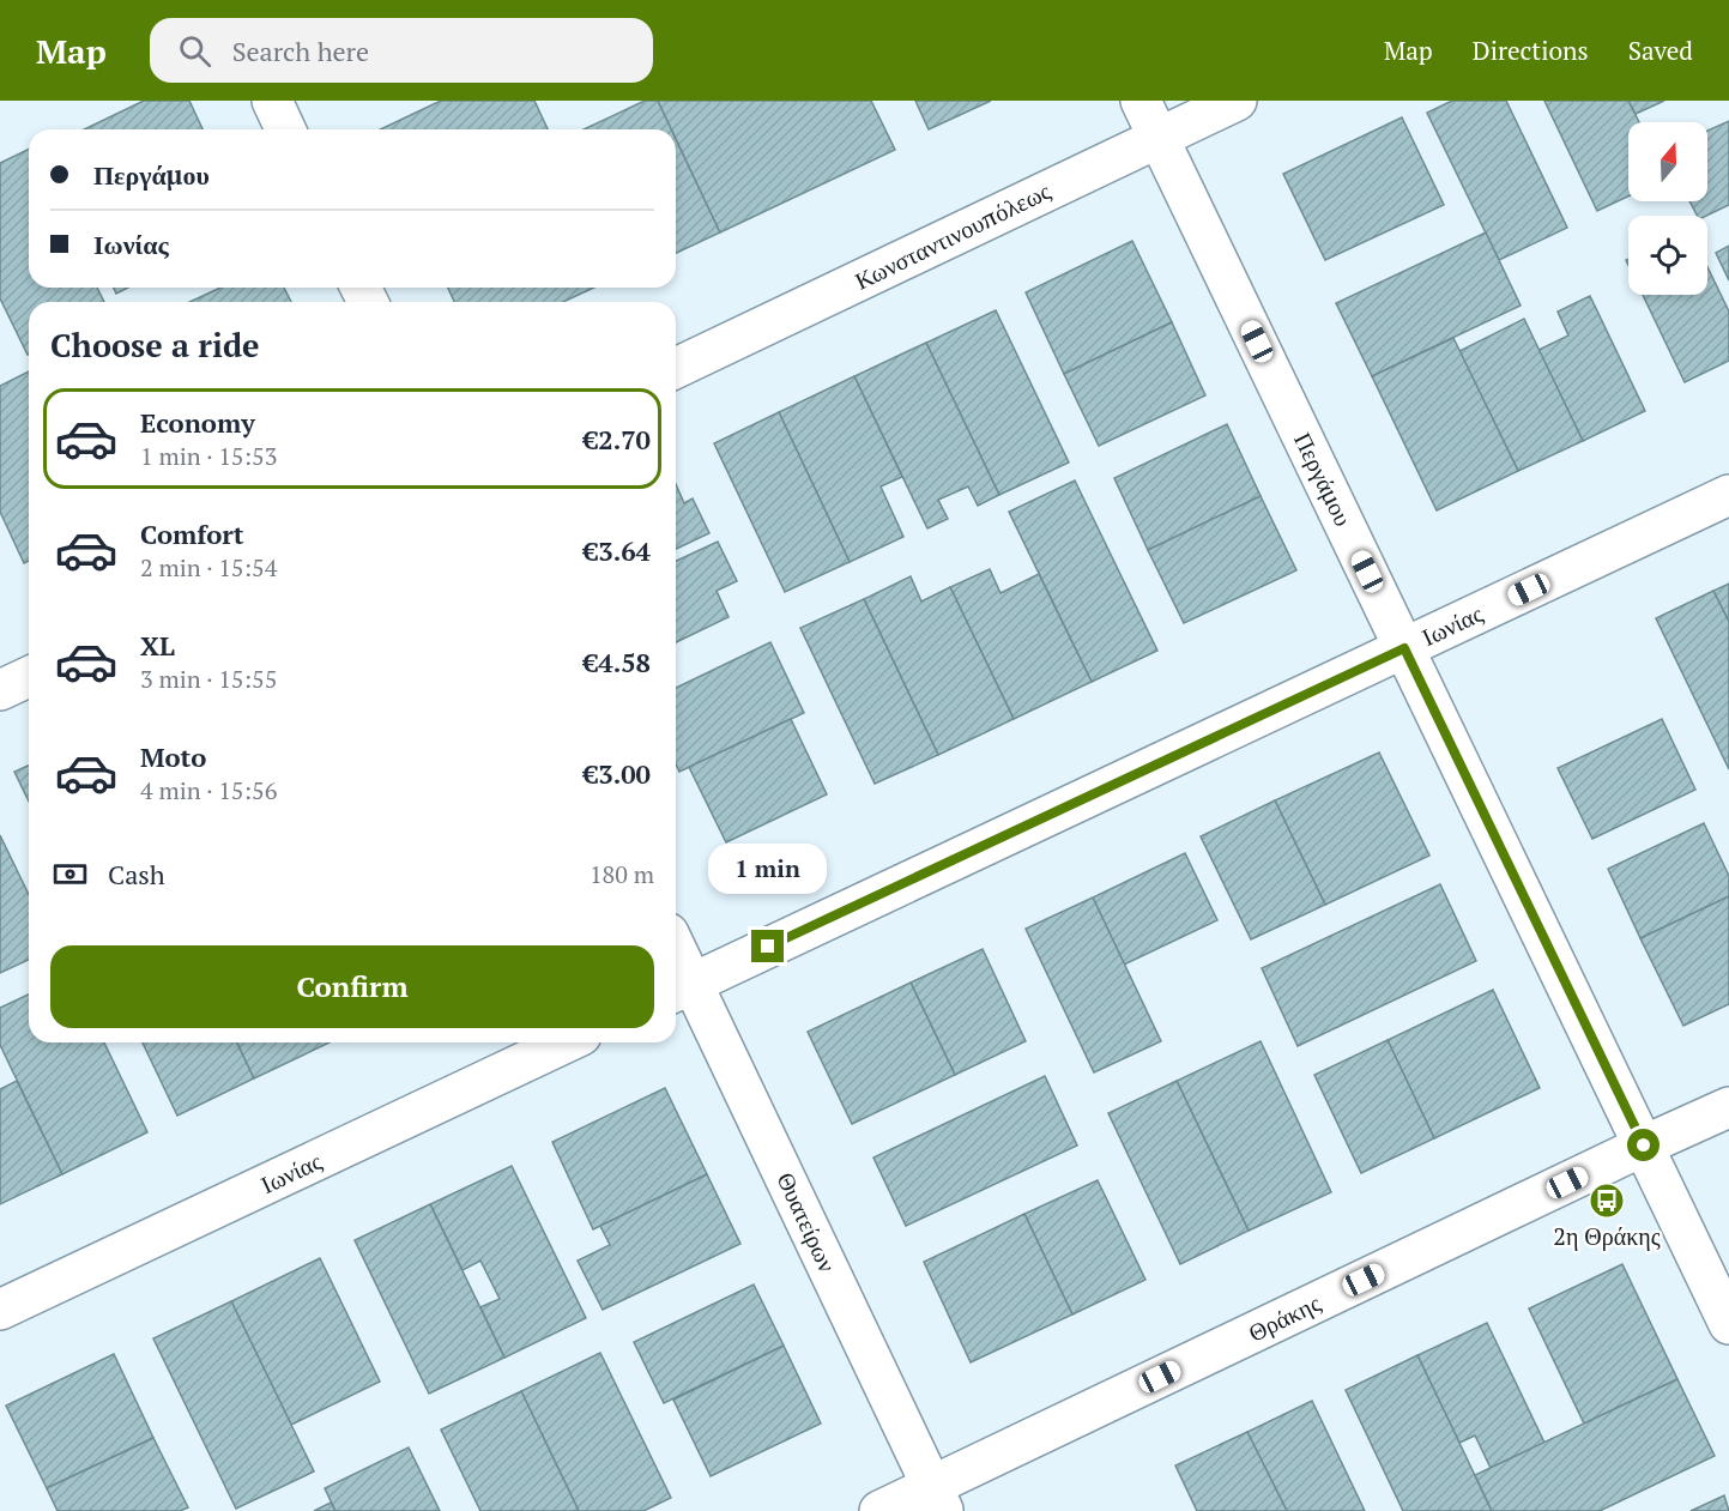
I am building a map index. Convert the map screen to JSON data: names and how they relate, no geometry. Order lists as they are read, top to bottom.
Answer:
{
  "streets": {
    "street": [
      "Κωνσταντινουπόλεως",
      "Περγάμου",
      "Ιωνίας",
      "Θυατείρων",
      "Θράκης"
    ]
  },
  "crossings": [
    ["Κωνσταντινουπόλεως", "Περγάμου"],
    ["Περγάμου", "Ιωνίας"],
    ["Περγάμου", "Θράκης"],
    ["Ιωνίας", "Θυατείρων"],
    ["Θυατείρων", "Θράκης"]
  ],
  "places": {
    "bus stop": ["2η Θράκης"]
  },
  "north": "top",
  "page": {
    "header": "Map",
    "search": "Search here",
    "nav": ["Map", "Directions", "Saved"],
    "banner": ["Περγάμου", "Ιωνίας"],
    "heading": "Choose a ride",
    "list": [
      {
        "name": "Economy",
        "note": "1 min · 15:53",
        "value": "€2.70"
      },
      {
        "name": "Comfort",
        "note": "2 min · 15:54",
        "value": "€3.64"
      },
      {
        "name": "XL",
        "note": "3 min · 15:55",
        "value": "€4.58"
      },
      {
        "name": "Moto",
        "note": "4 min · 15:56",
        "value": "€3.00"
      }
    ],
    "pay": ["Cash", "180 m"],
    "bubble": "1 min",
    "buttons": "Confirm"
  }
}
